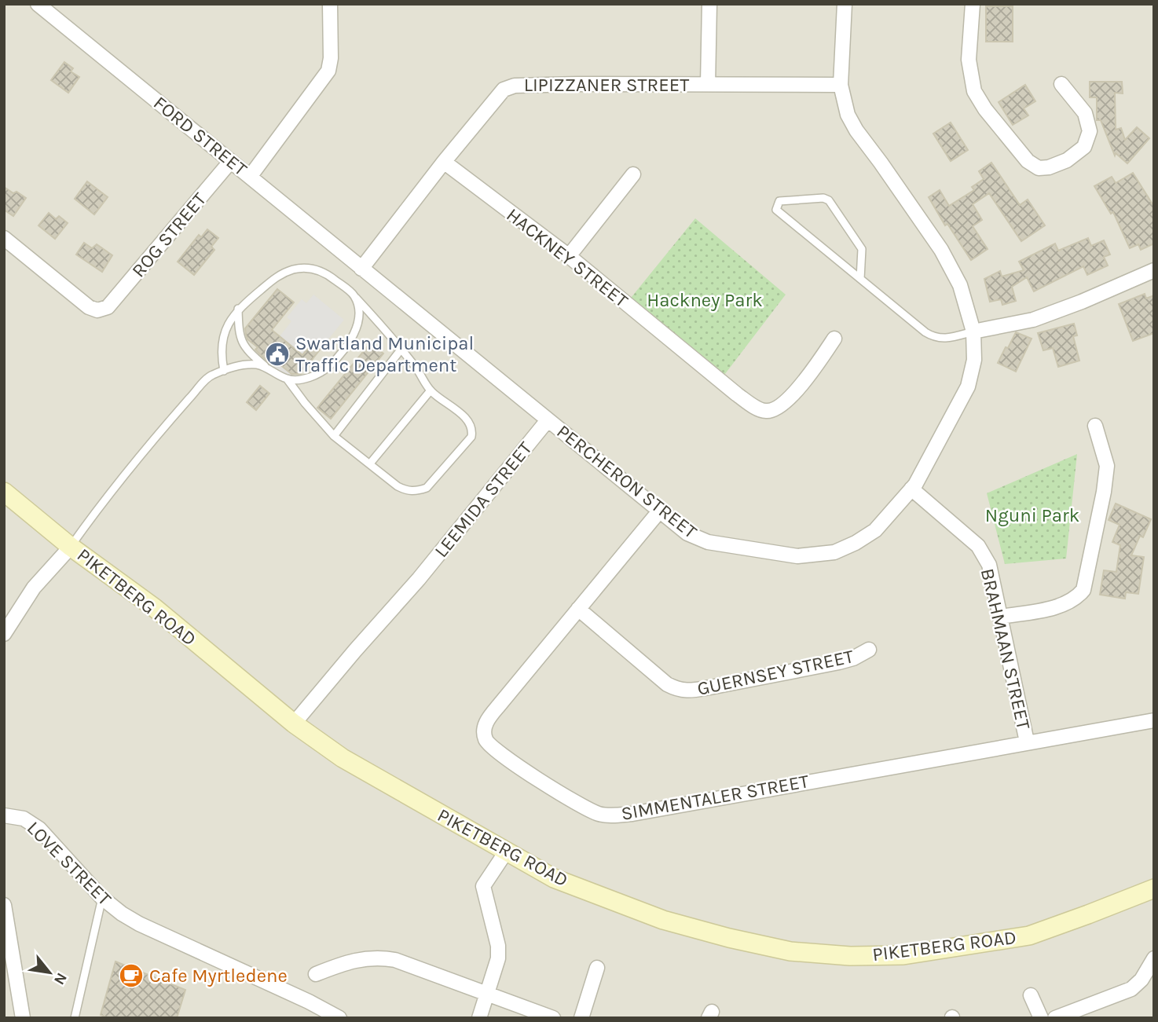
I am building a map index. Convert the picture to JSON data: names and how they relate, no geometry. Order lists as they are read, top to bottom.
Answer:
{
  "streets": {
    "street": [
      "LIPIZZANER STREET",
      "FORD STREET",
      "ROG STREET",
      "HACKNEY STREET",
      "PERCHERON STREET",
      "LEEMIDA STREET",
      "PIKETBERG ROAD",
      "BRAHMAAN STREET",
      "GUERNSEY STREET",
      "SIMMENTALER STREET",
      "LOVE STREET"
    ]
  },
  "crossings": [
    ["LIPIZZANER STREET", "FORD STREET"],
    ["LIPIZZANER STREET", "HACKNEY STREET"],
    ["LIPIZZANER STREET", "PERCHERON STREET"],
    ["FORD STREET", "ROG STREET"],
    ["FORD STREET", "PERCHERON STREET"],
    ["PERCHERON STREET", "LEEMIDA STREET"],
    ["PERCHERON STREET", "BRAHMAAN STREET"],
    ["PERCHERON STREET", "SIMMENTALER STREET"],
    ["LEEMIDA STREET", "PIKETBERG ROAD"],
    ["BRAHMAAN STREET", "SIMMENTALER STREET"],
    ["GUERNSEY STREET", "SIMMENTALER STREET"]
  ],
  "parks": ["Hackney Park", "Nguni Park"],
  "places": {
    "public building": ["Swartland Municipal Traffic Department"],
    "cafe": ["Cafe Myrtledene"]
  },
  "north": "bottom right"
}
